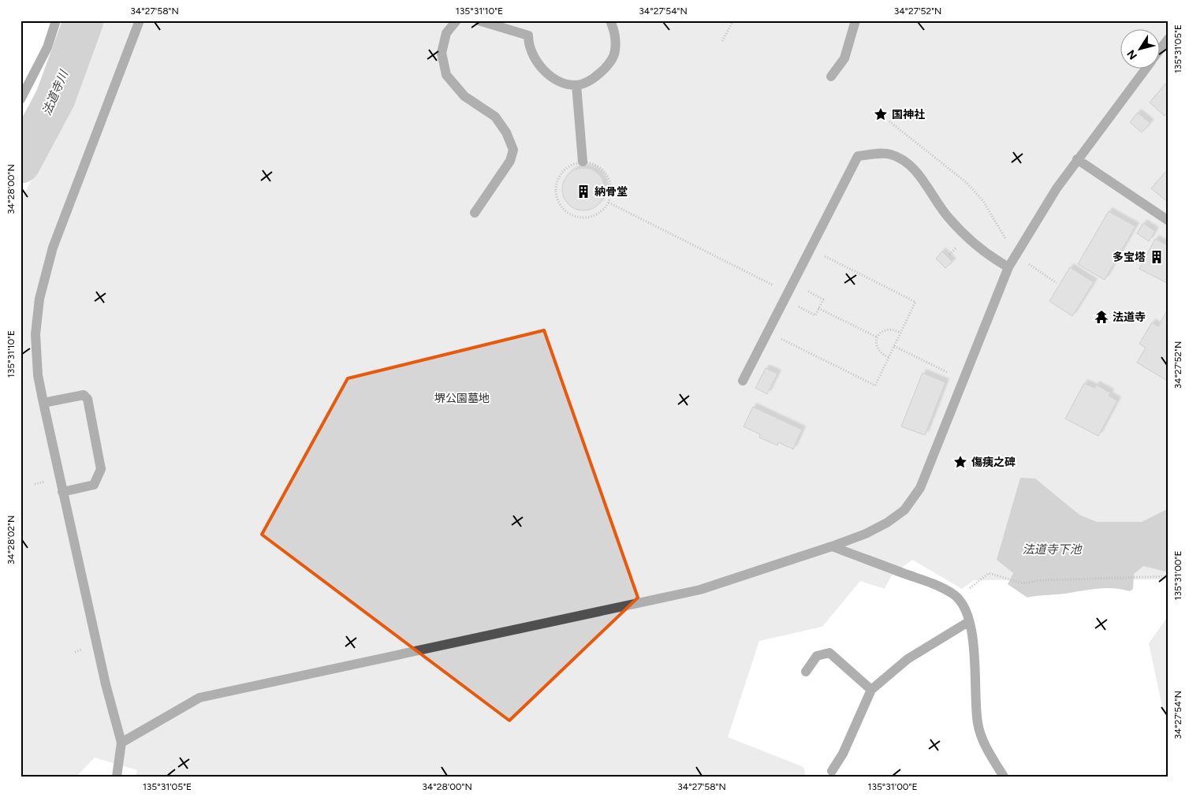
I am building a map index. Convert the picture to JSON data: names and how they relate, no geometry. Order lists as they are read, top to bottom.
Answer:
{
  "water": ["法道寺川", "法道寺下池"],
  "parks": ["堺公園墓地"],
  "places": {
    "place": ["国神社", "傷痍之碑"],
    "building": ["納骨堂", "多宝塔"],
    "temple": ["法道寺"]
  },
  "north": "bottom left",
  "coordinates": [
    "34°27'58\"N",
    "135°31'10\"E",
    "34°27'54\"N",
    "34°27'52\"N",
    "135°31'05\"E",
    "34°28'00\"N",
    "34°28'02\"N",
    "135°31'00\"E"
  ]
}
